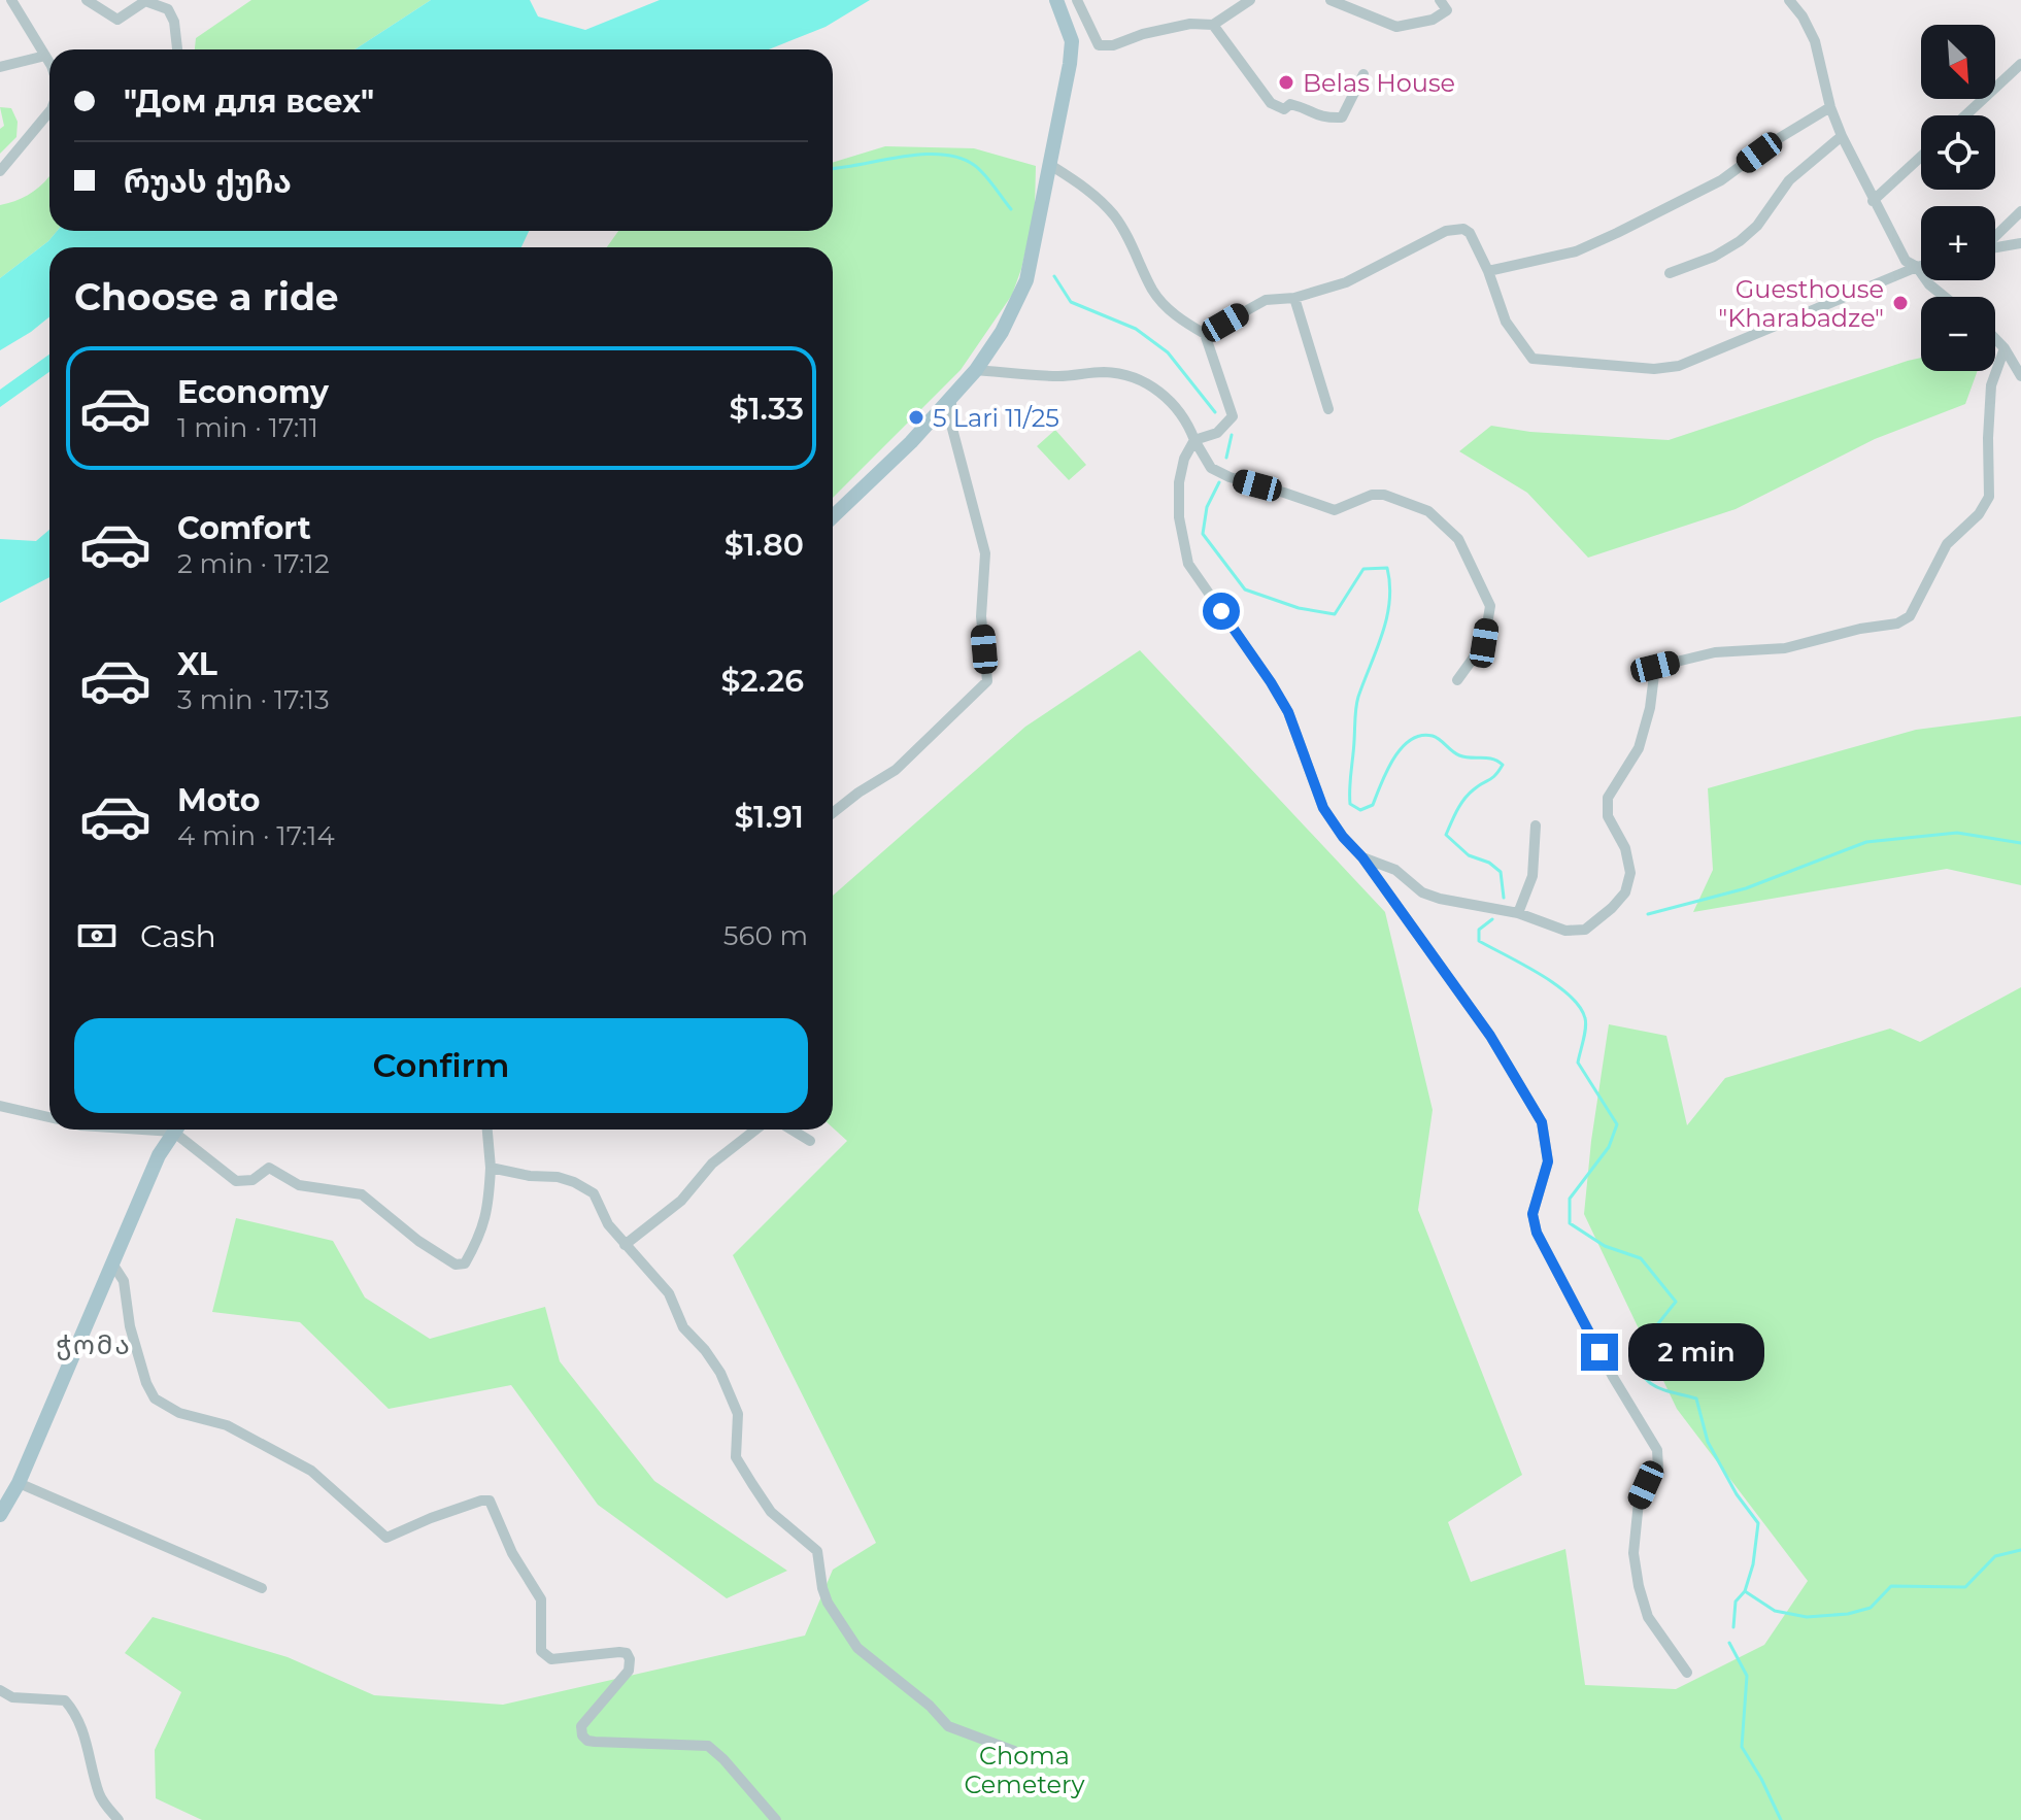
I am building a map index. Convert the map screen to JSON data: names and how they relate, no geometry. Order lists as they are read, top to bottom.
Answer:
{
  "districts": ["ჭომა"],
  "parks": ["Choma Cemetery"],
  "places": ["Belas House", "Guesthouse \"Kharabadze\"", "5 Lari 11/25"],
  "north": "bottom right",
  "page": {
    "map_buttons": ["+", "−"],
    "banner": ["\"Дом для всех\"", "რუას ქუჩა"],
    "heading": "Choose a ride",
    "list": [
      {
        "name": "Economy",
        "note": "1 min · 17:11",
        "value": "$1.33"
      },
      {
        "name": "Comfort",
        "note": "2 min · 17:12",
        "value": "$1.80"
      },
      {
        "name": "XL",
        "note": "3 min · 17:13",
        "value": "$2.26"
      },
      {
        "name": "Moto",
        "note": "4 min · 17:14",
        "value": "$1.91"
      }
    ],
    "pay": ["Cash", "560 m"],
    "buttons": "Confirm",
    "bubble": "2 min"
  }
}
